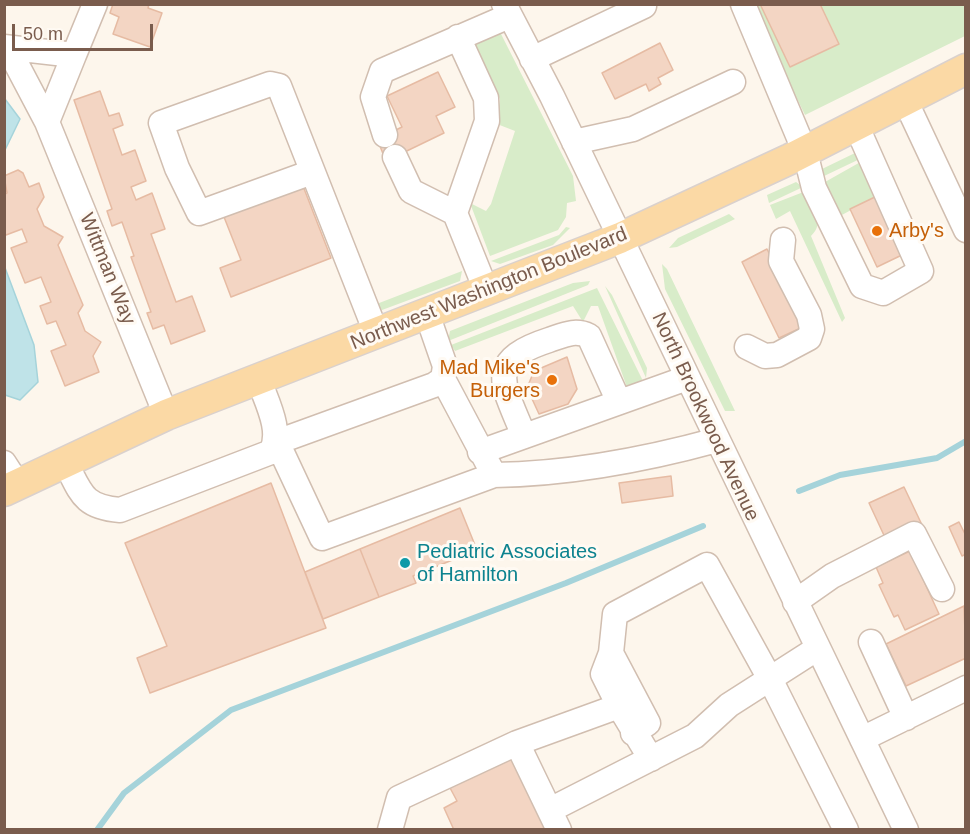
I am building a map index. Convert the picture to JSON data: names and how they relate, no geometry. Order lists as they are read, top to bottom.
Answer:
{
  "streets": {
    "main road": ["Northwest Washington Boulevard"],
    "street": ["Wittman Way", "North Brookwood Avenue"]
  },
  "crossings": [
    ["Wittman Way", "Northwest Washington Boulevard"],
    ["Northwest Washington Boulevard", "North Brookwood Avenue"]
  ],
  "places": ["Arby's", "Mad Mike's Burgers", "Pediatric Associates of Hamilton"],
  "scale_bar": "50 m"
}
